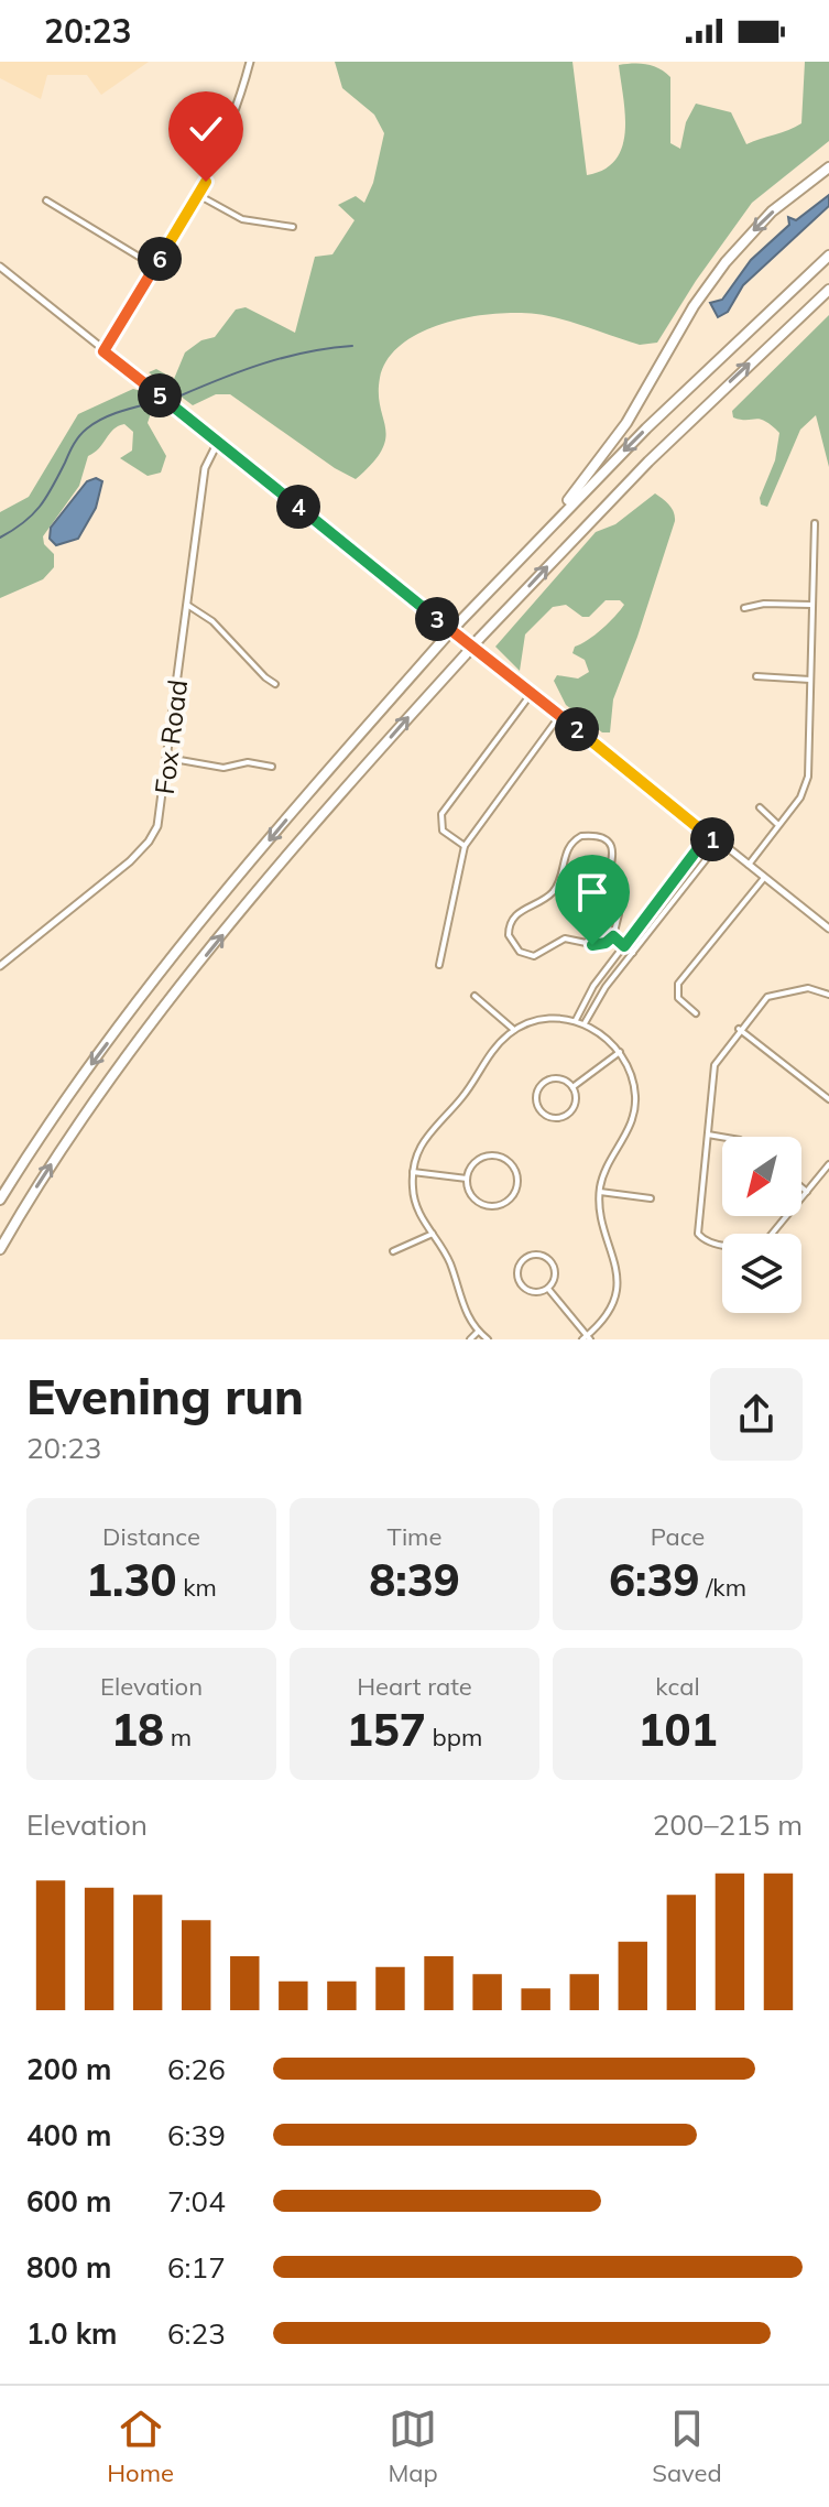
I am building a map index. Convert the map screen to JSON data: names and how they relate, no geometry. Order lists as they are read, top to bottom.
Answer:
{
  "streets": {
    "street": ["Fox Road"]
  },
  "north": "bottom left",
  "page": {
    "status": "20:23",
    "pins": [
      "6",
      "5",
      "4",
      "3",
      "2",
      "1"
    ],
    "heading": ["Evening run", "20:23"],
    "stats": [
      ["Distance", "1.30 km"],
      ["Time", "8:39"],
      ["Pace", "6:39 /km"],
      ["Elevation", "18 m"],
      ["Heart rate", "157 bpm"],
      ["kcal", "101"]
    ],
    "chart": ["Elevation", "200–215 m"],
    "list": [
      {
        "name": "200 m",
        "note": "6:26"
      },
      {
        "name": "400 m",
        "note": "6:39"
      },
      {
        "name": "600 m",
        "note": "7:04"
      },
      {
        "name": "800 m",
        "note": "6:17"
      },
      {
        "name": "1.0 km",
        "note": "6:23"
      }
    ],
    "tabs": ["Home", "Map", "Saved"]
  }
}
